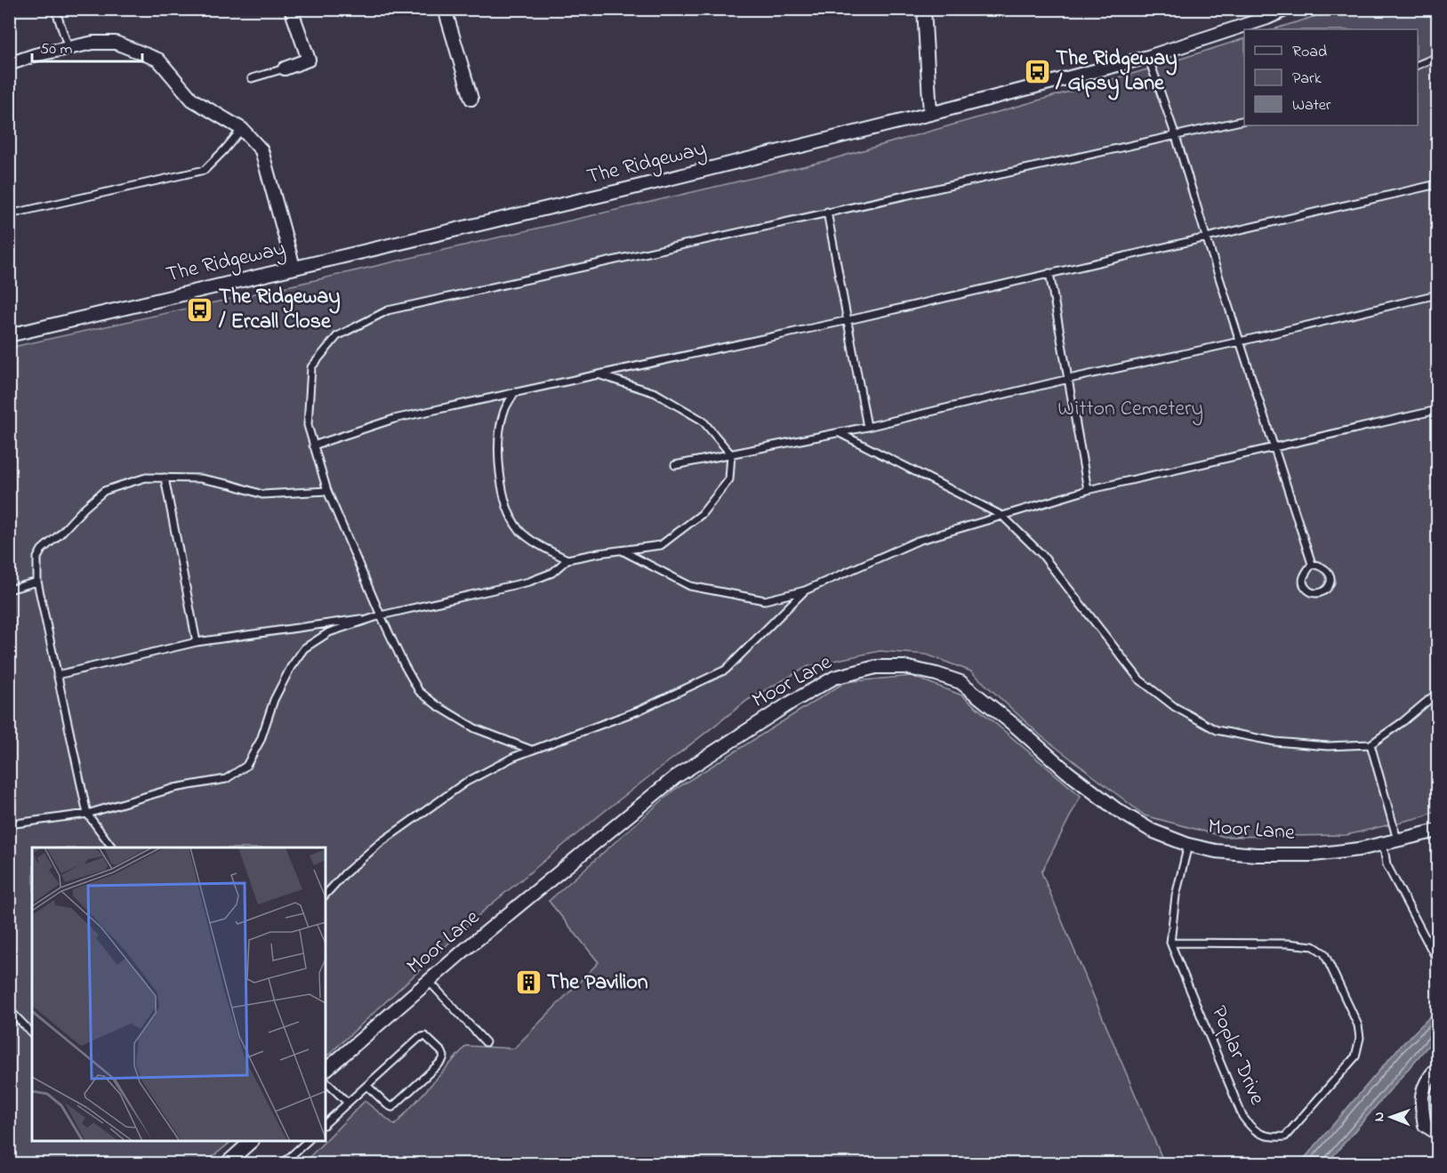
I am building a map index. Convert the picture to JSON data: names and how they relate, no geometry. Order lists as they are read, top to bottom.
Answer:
{
  "streets": {
    "street": ["The Ridgeway", "Moor Lane"],
    "lane": ["Poplar Drive"]
  },
  "crossings": [
    ["Moor Lane", "Poplar Drive"]
  ],
  "parks": ["Witton Cemetery"],
  "places": {
    "bus stop": ["The Ridgeway / Gipsy Lane", "The Ridgeway / Ercall Close"],
    "building": ["The Pavilion"]
  },
  "legend": ["Road", "Park", "Water"],
  "scale_bar": "50 m",
  "north": "left"
}
